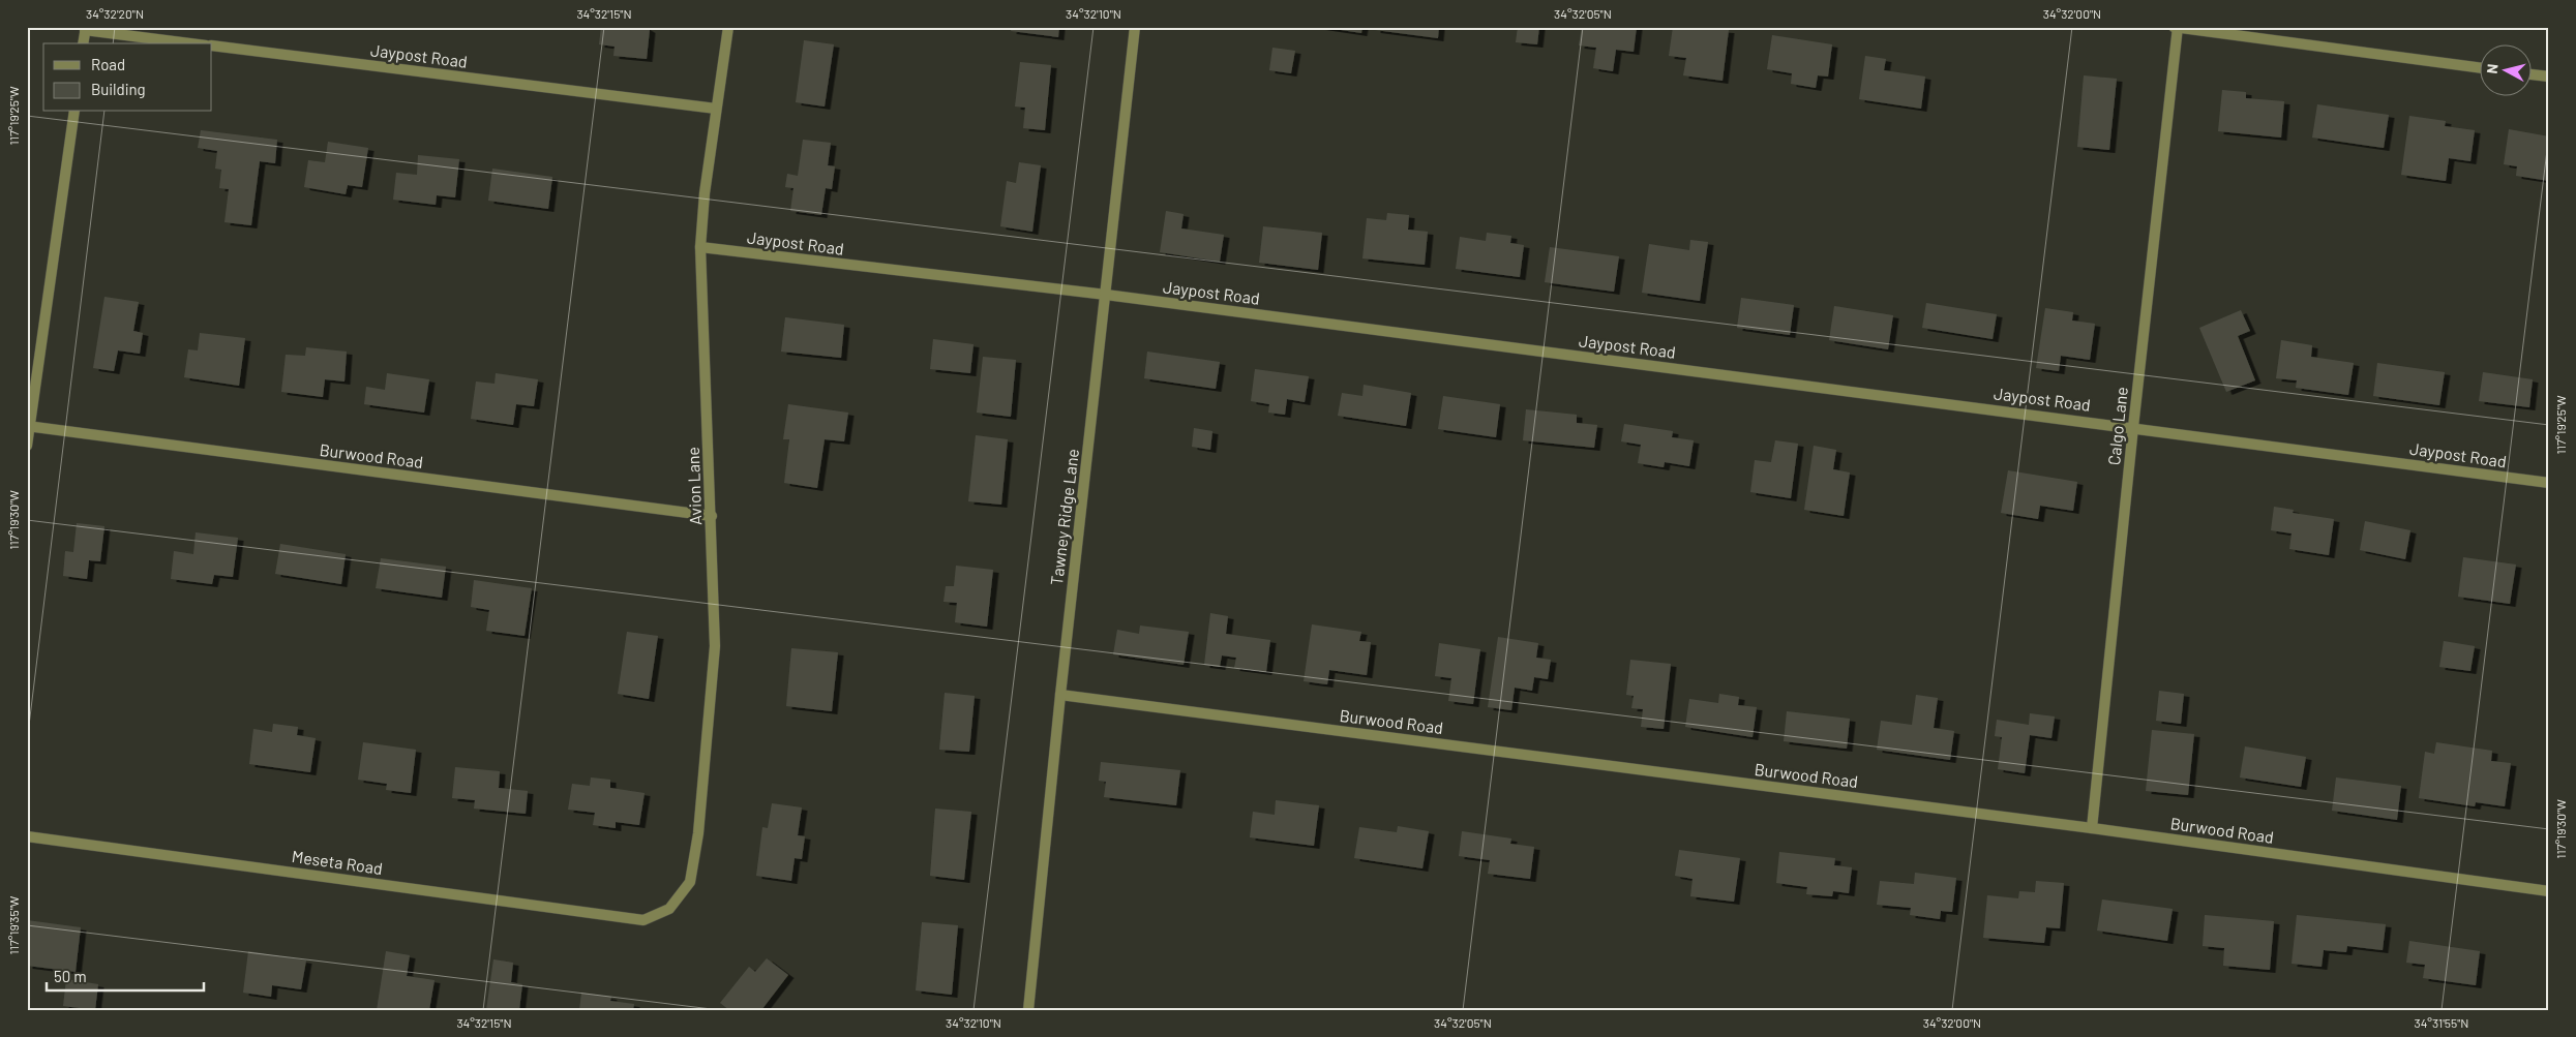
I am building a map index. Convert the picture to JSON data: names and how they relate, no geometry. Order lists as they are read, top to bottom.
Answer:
{
  "streets": {
    "street": [
      "Jaypost Road",
      "Calgo Lane",
      "Burwood Road",
      "Avion Lane",
      "Tawney Ridge Lane",
      "Meseta Road"
    ]
  },
  "crossings": [
    ["Jaypost Road", "Calgo Lane"],
    ["Jaypost Road", "Avion Lane"],
    ["Jaypost Road", "Tawney Ridge Lane"],
    ["Calgo Lane", "Burwood Road"],
    ["Burwood Road", "Avion Lane"],
    ["Burwood Road", "Tawney Ridge Lane"],
    ["Avion Lane", "Meseta Road"]
  ],
  "legend": ["Road", "Building"],
  "scale_bar": "50 m",
  "north": "left",
  "coordinates": [
    "34°32'20\"N",
    "34°32'15\"N",
    "34°32'10\"N",
    "34°32'05\"N",
    "34°32'00\"N",
    "117°19'25\"W",
    "117°19'30\"W",
    "117°19'35\"W",
    "34°31'55\"N"
  ]
}
